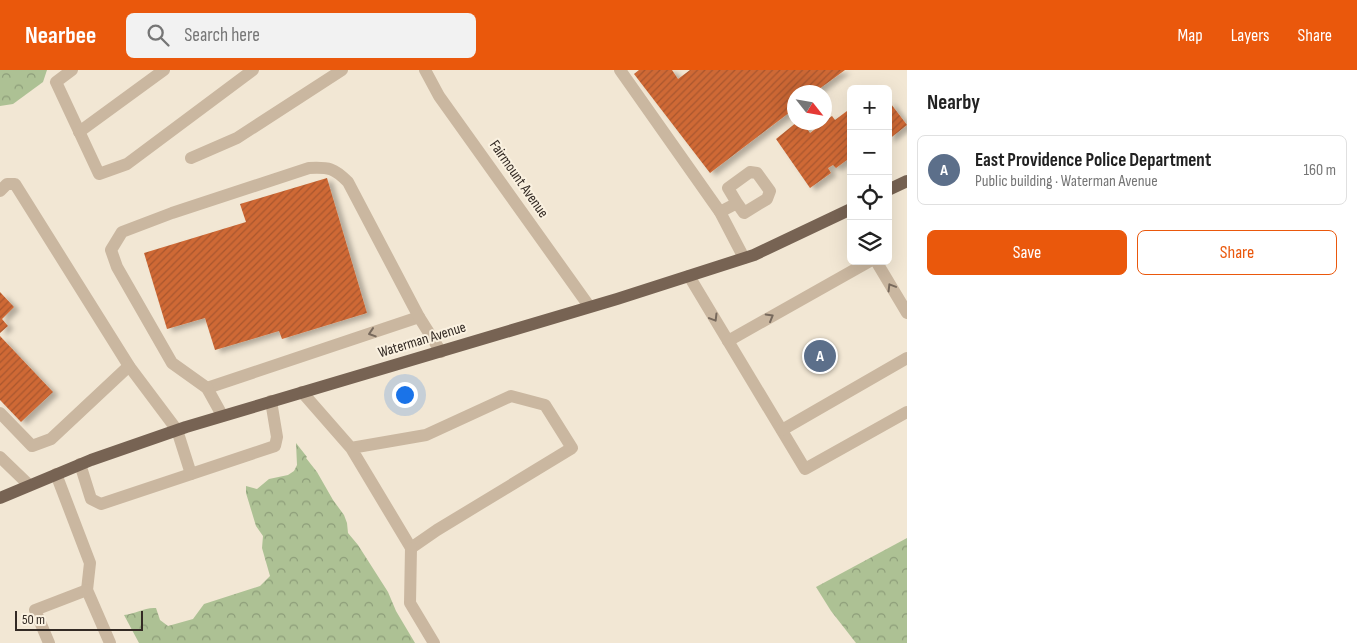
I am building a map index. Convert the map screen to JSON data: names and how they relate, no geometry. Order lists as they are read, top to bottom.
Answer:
{
  "streets": {
    "main road": ["Waterman Avenue"],
    "street": ["Fairmount Avenue"]
  },
  "crossings": [
    ["Fairmount Avenue", "Waterman Avenue"]
  ],
  "scale_bar": "50 m",
  "north": "bottom right",
  "page": {
    "header": "Nearbee",
    "search": "Search here",
    "nav": ["Map", "Layers", "Share"],
    "heading": "Nearby",
    "map_buttons": ["+", "−"],
    "list": [
      {
        "mark": "A",
        "name": "East Providence Police Department",
        "note": "Public building · Waterman Avenue",
        "value": "160 m"
      }
    ],
    "buttons": ["Save", "Share"],
    "pins": "A",
    "scale": "50 m"
  }
}
